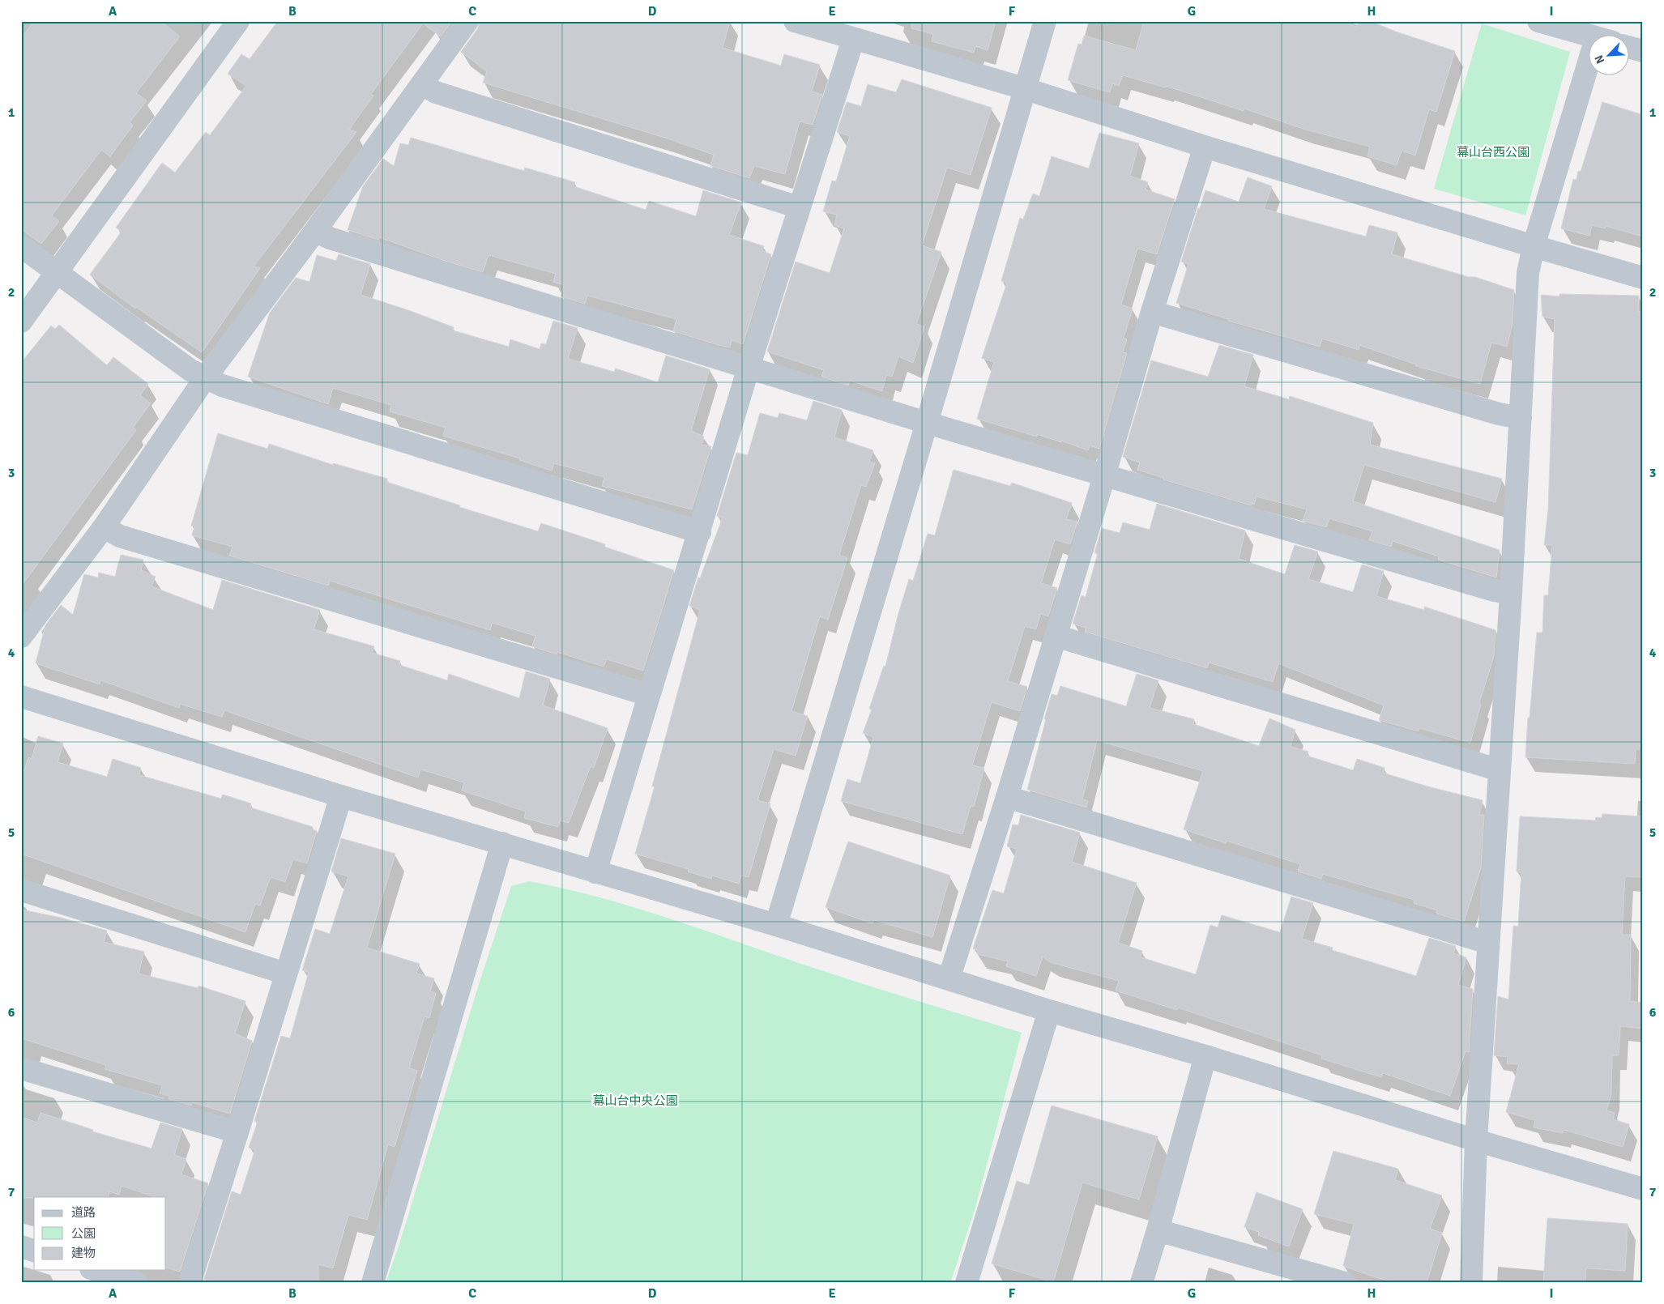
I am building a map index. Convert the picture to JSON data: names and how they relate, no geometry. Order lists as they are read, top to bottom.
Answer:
{
  "parks": ["幕山台西公園", "幕山台中央公園"],
  "legend": ["道路", "公園", "建物"],
  "north": "bottom left",
  "grid": {
    "columns": [
      "A",
      "B",
      "C",
      "D",
      "E",
      "F",
      "G",
      "H",
      "I"
    ],
    "rows": [
      "1",
      "2",
      "3",
      "4",
      "5",
      "6",
      "7"
    ]
  }
}
